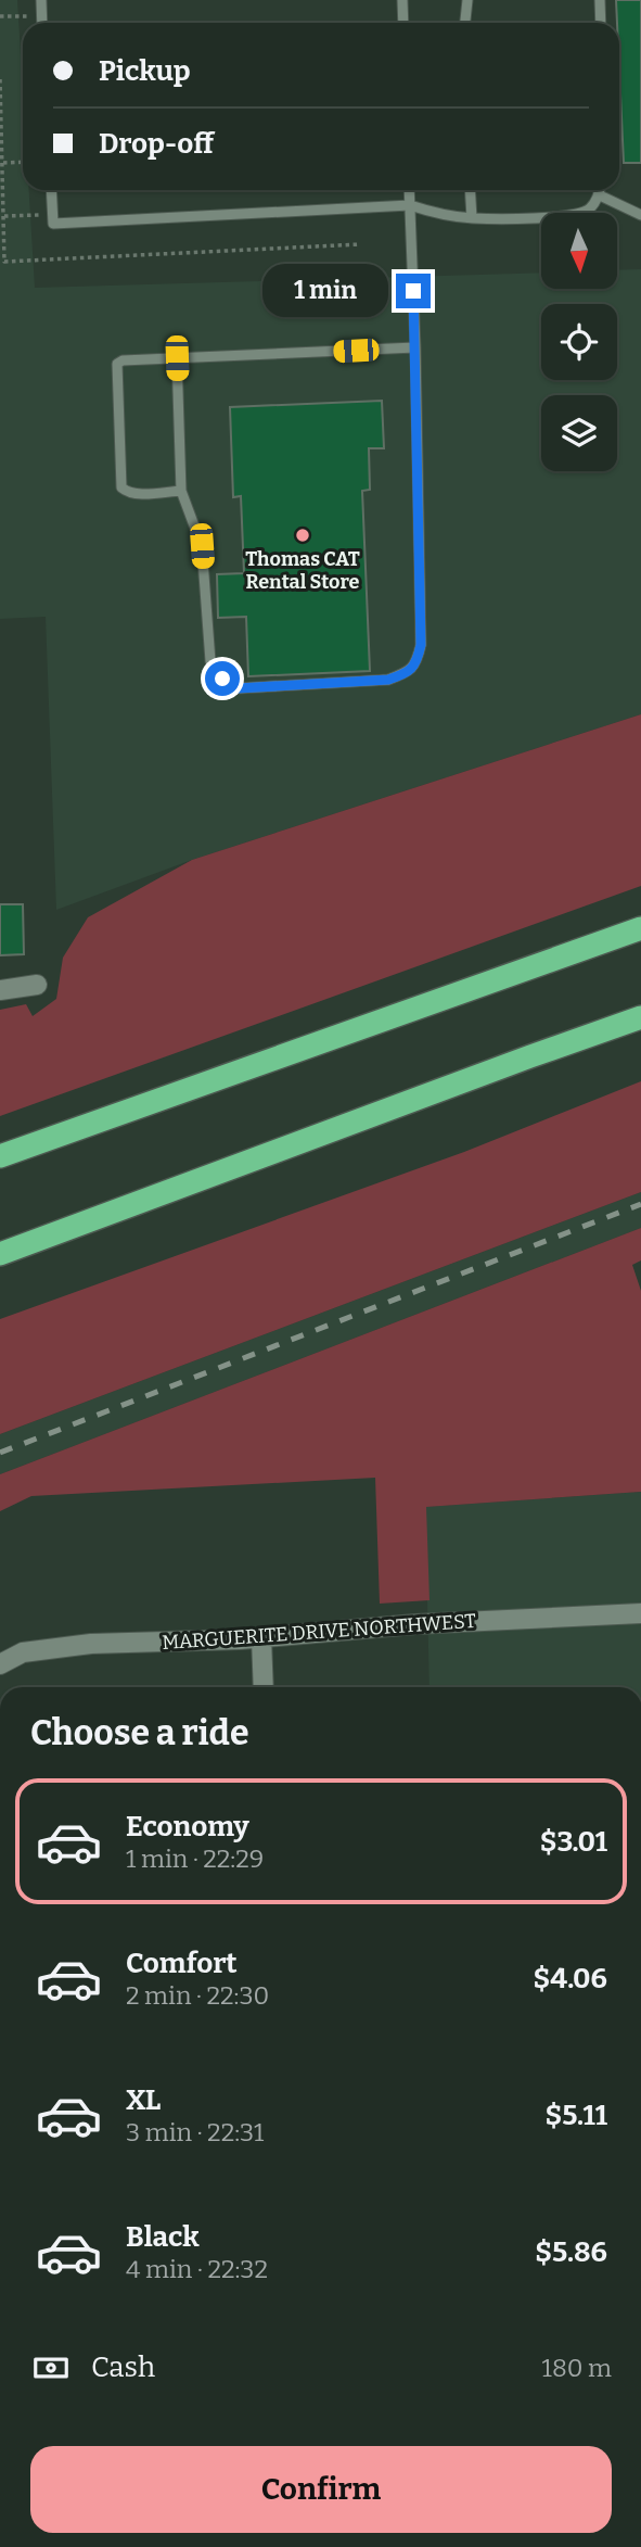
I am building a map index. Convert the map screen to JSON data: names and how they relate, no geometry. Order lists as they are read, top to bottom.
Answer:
{
  "streets": {
    "street": ["MARGUERITE DRIVE NORTHWEST"]
  },
  "places": ["Thomas CAT Rental Store"],
  "north": "bottom",
  "page": {
    "banner": ["Pickup", "Drop-off"],
    "bubble": "1 min",
    "heading": "Choose a ride",
    "list": [
      {
        "name": "Economy",
        "note": "1 min · 22:29",
        "value": "$3.01"
      },
      {
        "name": "Comfort",
        "note": "2 min · 22:30",
        "value": "$4.06"
      },
      {
        "name": "XL",
        "note": "3 min · 22:31",
        "value": "$5.11"
      },
      {
        "name": "Black",
        "note": "4 min · 22:32",
        "value": "$5.86"
      }
    ],
    "pay": ["Cash", "180 m"],
    "buttons": "Confirm"
  }
}
